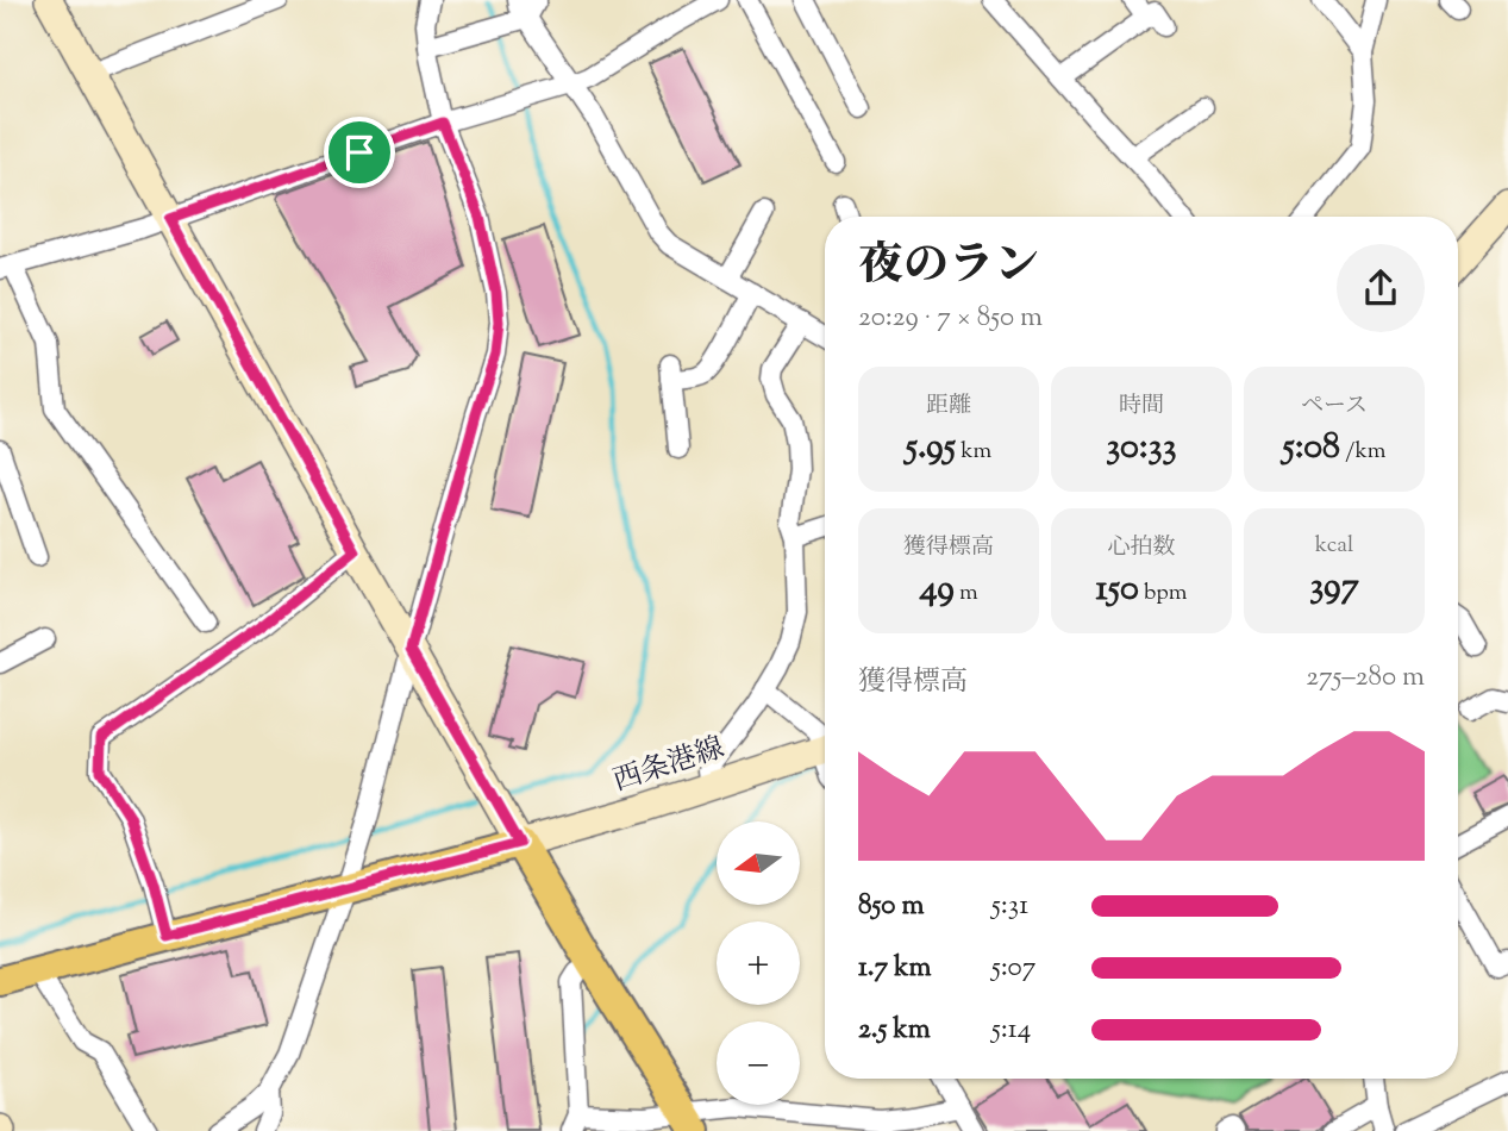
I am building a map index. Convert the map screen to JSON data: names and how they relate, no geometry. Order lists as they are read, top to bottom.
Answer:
{
  "streets": {
    "street": ["西条港線"]
  },
  "north": "left",
  "page": {
    "heading": ["夜のラン", "20:29 · 7 × 850 m"],
    "stats": [
      ["距離", "5.95 km"],
      ["時間", "30:33"],
      ["ペース", "5:08 /km"],
      ["獲得標高", "49 m"],
      ["心拍数", "150 bpm"],
      ["kcal", "397"]
    ],
    "chart": ["獲得標高", "275–280 m"],
    "map_buttons": ["+", "−"],
    "list": [
      {
        "name": "850 m",
        "note": "5:31"
      },
      {
        "name": "1.7 km",
        "note": "5:07"
      },
      {
        "name": "2.5 km",
        "note": "5:14"
      }
    ]
  }
}
